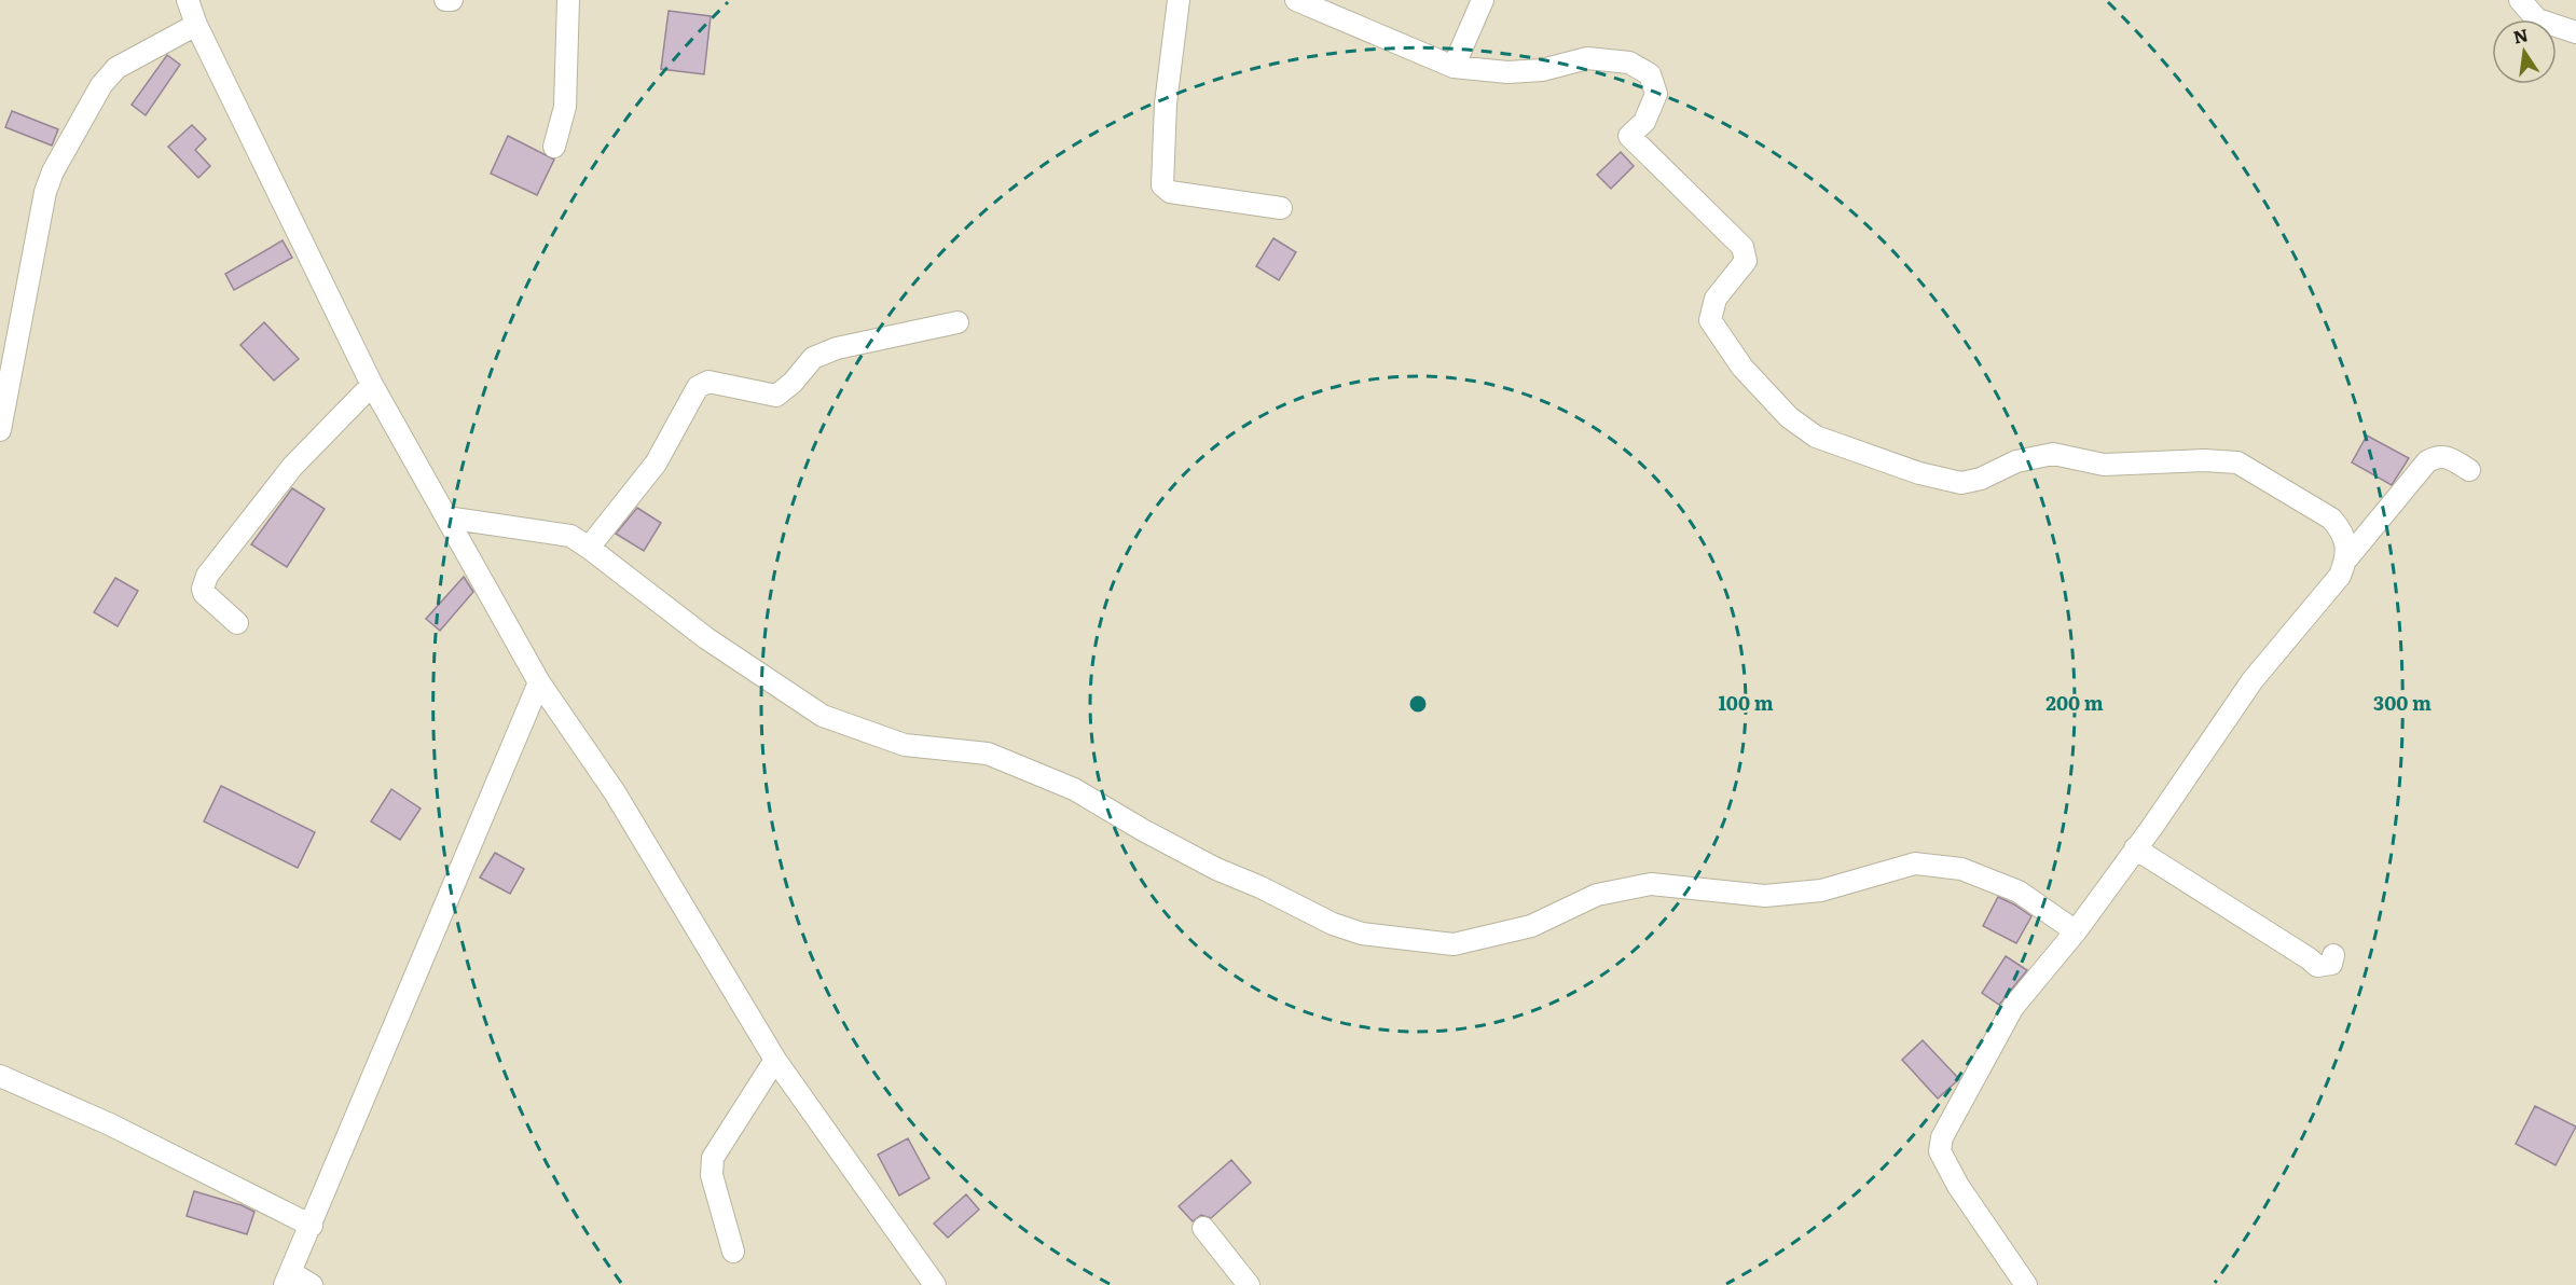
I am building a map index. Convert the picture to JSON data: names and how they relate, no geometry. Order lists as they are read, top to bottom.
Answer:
{
  "north": "top",
  "rings": ["100 m", "200 m", "300 m"]
}
